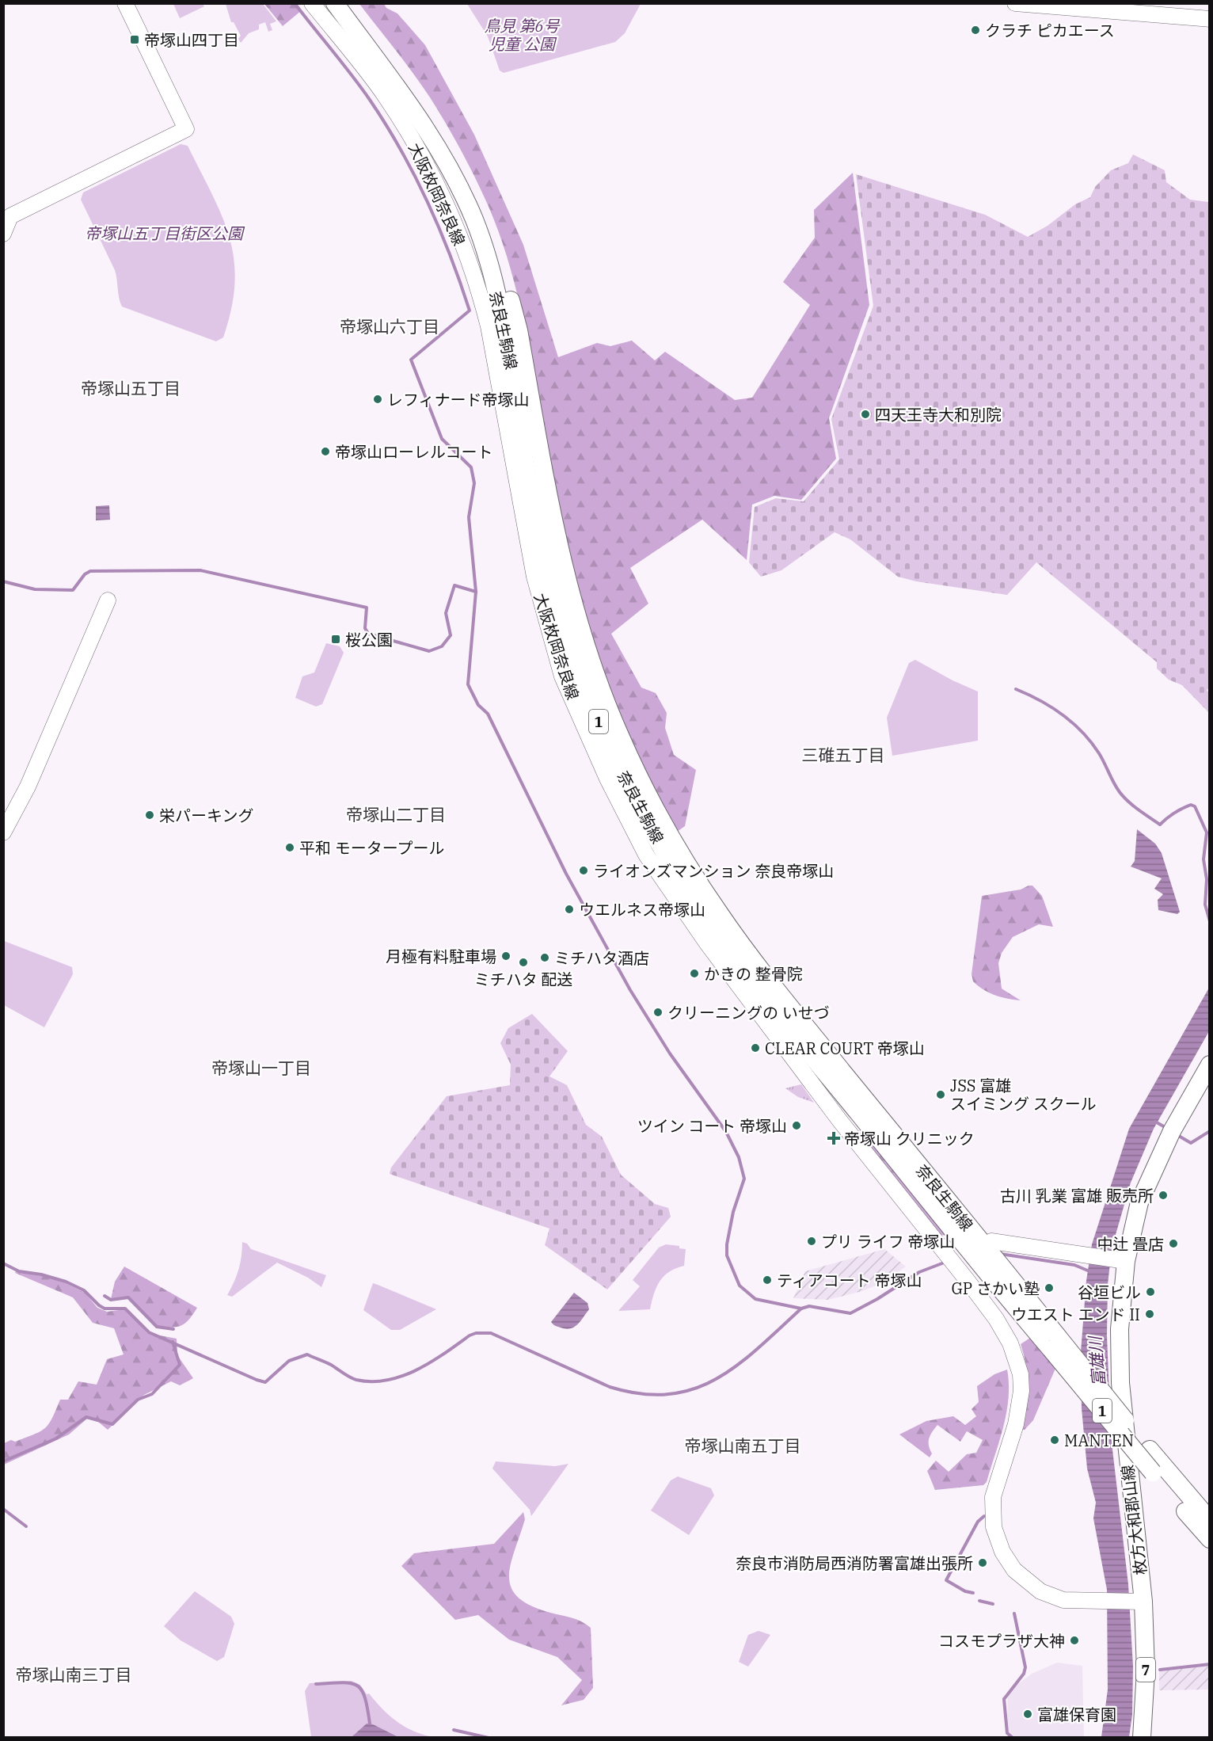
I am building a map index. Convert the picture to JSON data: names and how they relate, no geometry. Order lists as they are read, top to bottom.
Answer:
{
  "streets": {
    "main road": [
      "大阪枚岡奈良線",
      "奈良生駒線",
      "1",
      "枚方大和郡山線",
      "7"
    ]
  },
  "crossings": [
    ["大阪枚岡奈良線", "枚方大和郡山線"]
  ],
  "districts": [
    "帝塚山六丁目",
    "帝塚山五丁目",
    "三碓五丁目",
    "帝塚山二丁目",
    "帝塚山一丁目",
    "帝塚山南五丁目",
    "帝塚山南三丁目"
  ],
  "water": ["富雄川"],
  "parks": ["鳥見 第6号 児童 公園", "帝塚山五丁目街区公園"],
  "places": {
    "other": [
      "クラチ ピカエース",
      "レフィナード帝塚山",
      "四天王寺大和別院",
      "帝塚山ローレルコート",
      "栄パーキング",
      "平和 モータープール",
      "ライオンズマンション 奈良帝塚山",
      "ウエルネス帝塚山",
      "月極有料駐車場",
      "ミチハタ酒店",
      "ミチハタ 配送",
      "かきの 整骨院",
      "クリーニングの いせづ",
      "CLEAR COURT 帝塚山",
      "JSS 富雄 スイミング スクール",
      "ツイン コート 帝塚山",
      "古川 乳業 富雄 販売所",
      "プリ ライフ 帝塚山",
      "中辻 畳店",
      "ティアコート 帝塚山",
      "GP さかい塾",
      "谷垣ビル",
      "ウエスト エンド II",
      "MANTEN",
      "奈良市消防局西消防署富雄出張所",
      "コスモプラザ大神",
      "富雄保育園"
    ],
    "transit": ["帝塚山四丁目", "桜公園"],
    "health": ["帝塚山 クリニック"]
  }
}
